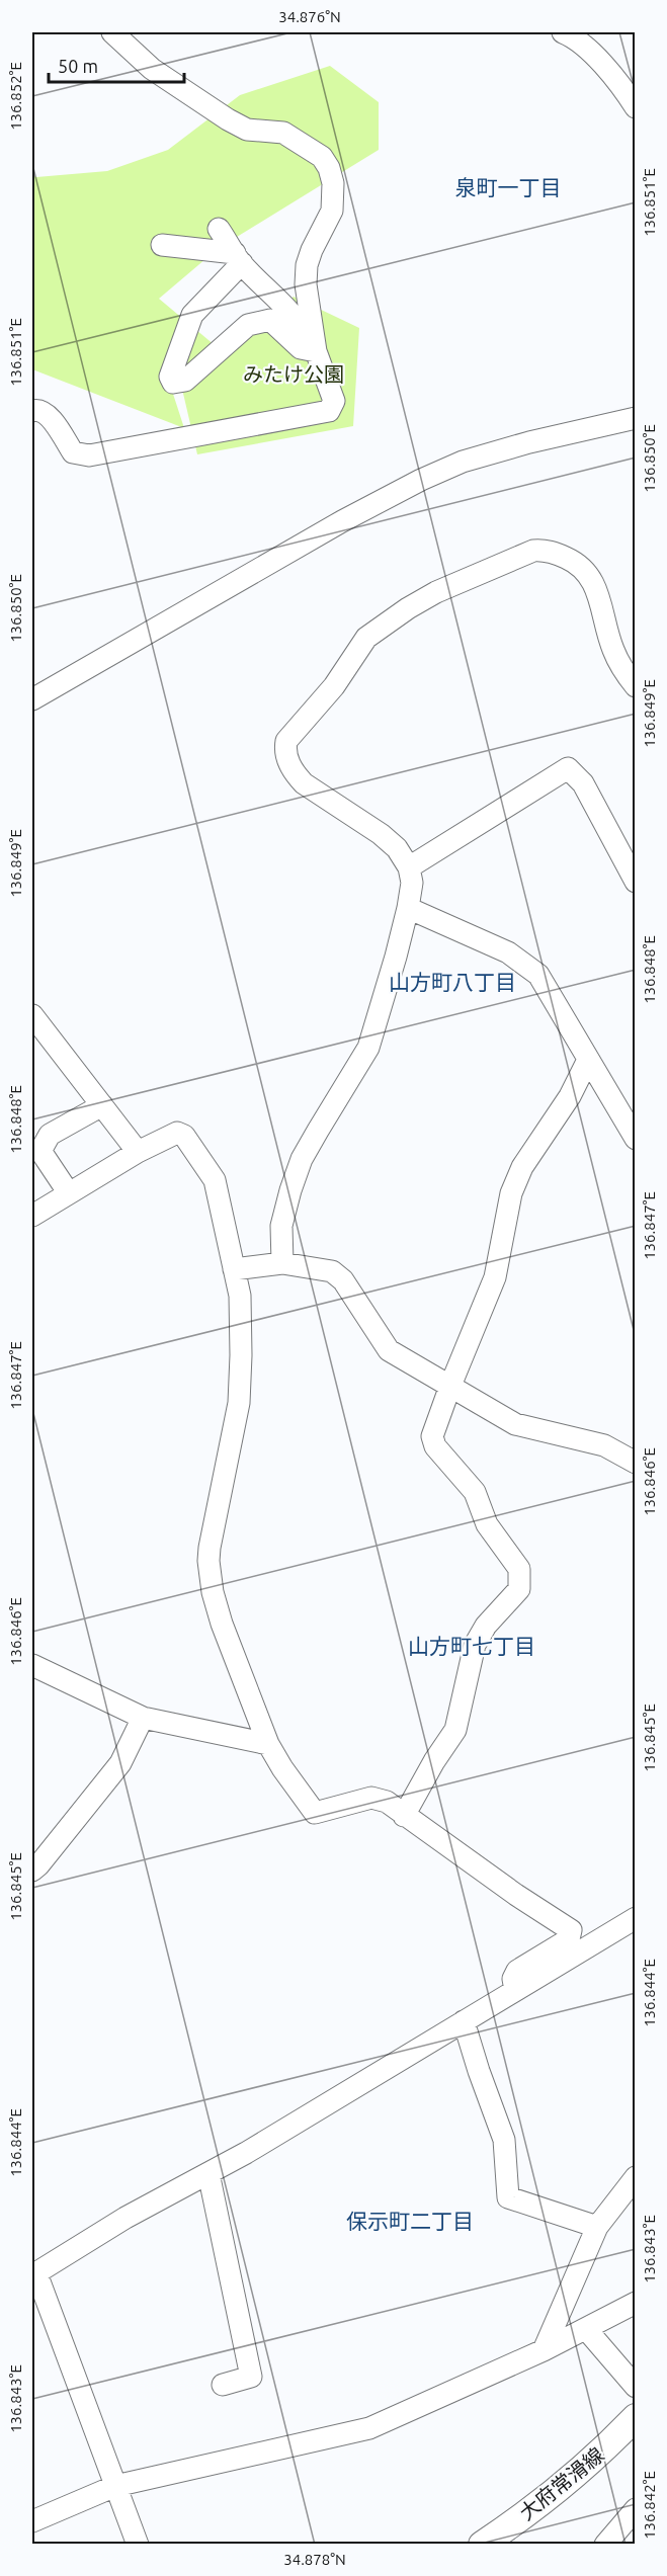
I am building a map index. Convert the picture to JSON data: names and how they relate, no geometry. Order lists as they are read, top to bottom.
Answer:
{
  "streets": {
    "main road": ["大府常滑線"]
  },
  "districts": [
    "泉町一丁目",
    "山方町八丁目",
    "山方町七丁目",
    "保示町二丁目"
  ],
  "parks": ["みたけ公園"],
  "scale_bar": "50 m",
  "coordinates": [
    "34.876°N",
    "136.852°E",
    "136.851°E",
    "136.850°E",
    "136.849°E",
    "136.848°E",
    "136.847°E",
    "136.846°E",
    "136.845°E",
    "136.844°E",
    "136.843°E",
    "136.842°E",
    "34.878°N"
  ]
}
